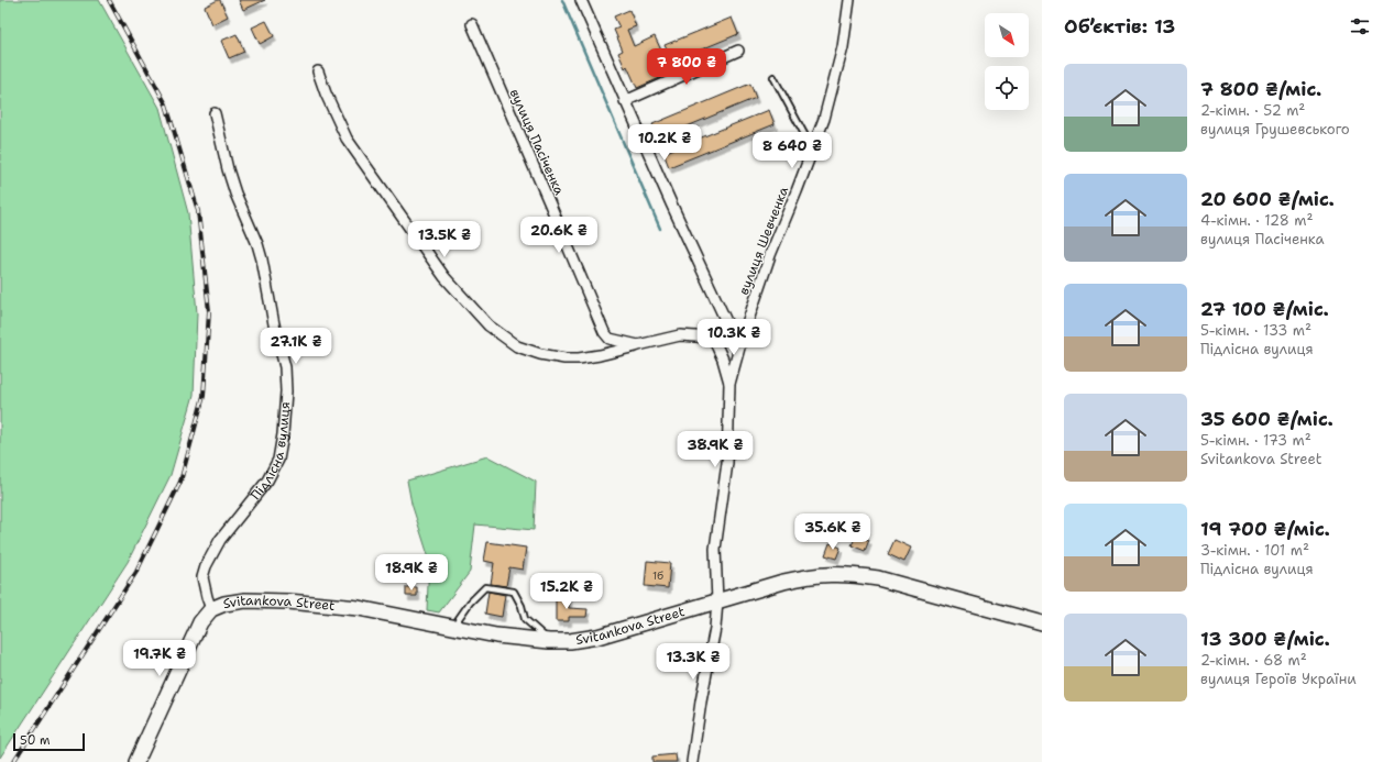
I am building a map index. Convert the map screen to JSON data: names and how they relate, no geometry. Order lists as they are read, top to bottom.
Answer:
{
  "streets": {
    "main road": ["Svitankova Street"],
    "street": ["вулиця Пасіченка", "вулиця Шевченка", "Підлісна вулиця"]
  },
  "crossings": [
    ["вулиця Пасіченка", "вулиця Шевченка"],
    ["Підлісна вулиця", "Svitankova Street"]
  ],
  "house_numbers": ["1б"],
  "scale_bar": "50 m",
  "north": "bottom right",
  "page": {
    "heading": "Об’єктів: 13",
    "price": [
      "7 800 ₴",
      "10.2K ₴",
      "8 640 ₴",
      "20.6K ₴",
      "13.5K ₴",
      "10.3K ₴",
      "27.1K ₴",
      "38.9K ₴",
      "35.6K ₴",
      "18.9K ₴",
      "15.2K ₴",
      "19.7K ₴",
      "13.3K ₴"
    ],
    "list": [
      {
        "name": "7 800 ₴/міс.",
        "note": "2-кімн. · 52 m² · вулиця Грушевського"
      },
      {
        "name": "20 600 ₴/міс.",
        "note": "4-кімн. · 128 m² · вулиця Пасіченка"
      },
      {
        "name": "27 100 ₴/міс.",
        "note": "5-кімн. · 133 m² · Підлісна вулиця"
      },
      {
        "name": "35 600 ₴/міс.",
        "note": "5-кімн. · 173 m² · Svitankova Street"
      },
      {
        "name": "19 700 ₴/міс.",
        "note": "3-кімн. · 101 m² · Підлісна вулиця"
      },
      {
        "name": "13 300 ₴/міс.",
        "note": "2-кімн. · 68 m² · вулиця Героїв України"
      }
    ],
    "scale": "50 m"
  }
}
